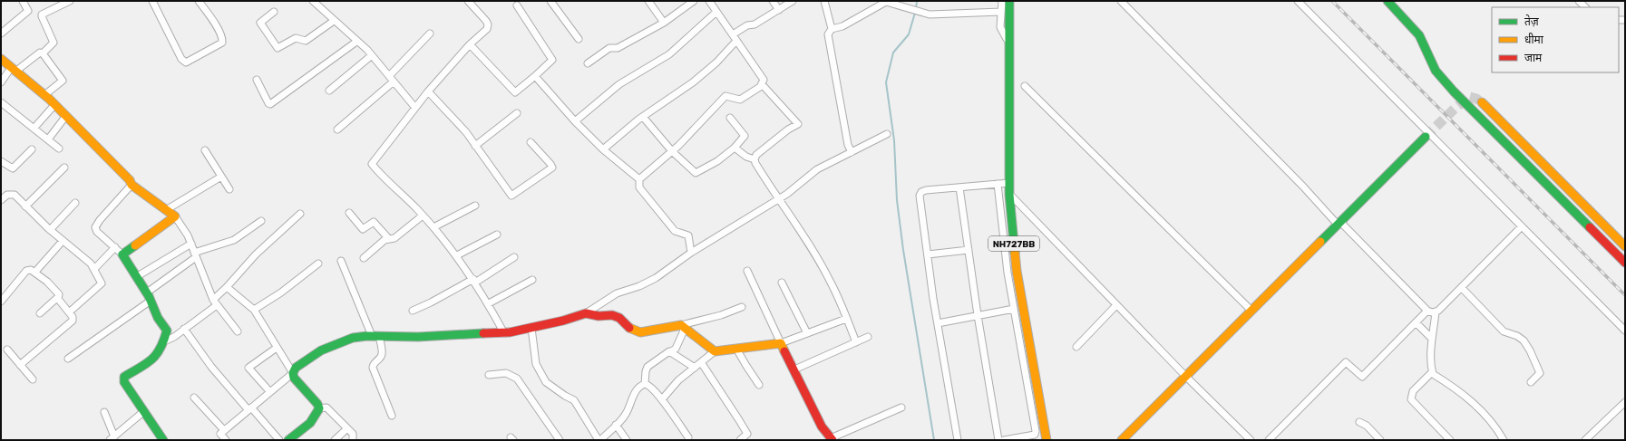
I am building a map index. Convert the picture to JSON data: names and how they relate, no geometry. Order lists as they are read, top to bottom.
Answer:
{
  "streets": {
    "main road": ["NH727BB"]
  },
  "legend": ["तेज़", "धीमा", "जाम"]
}
